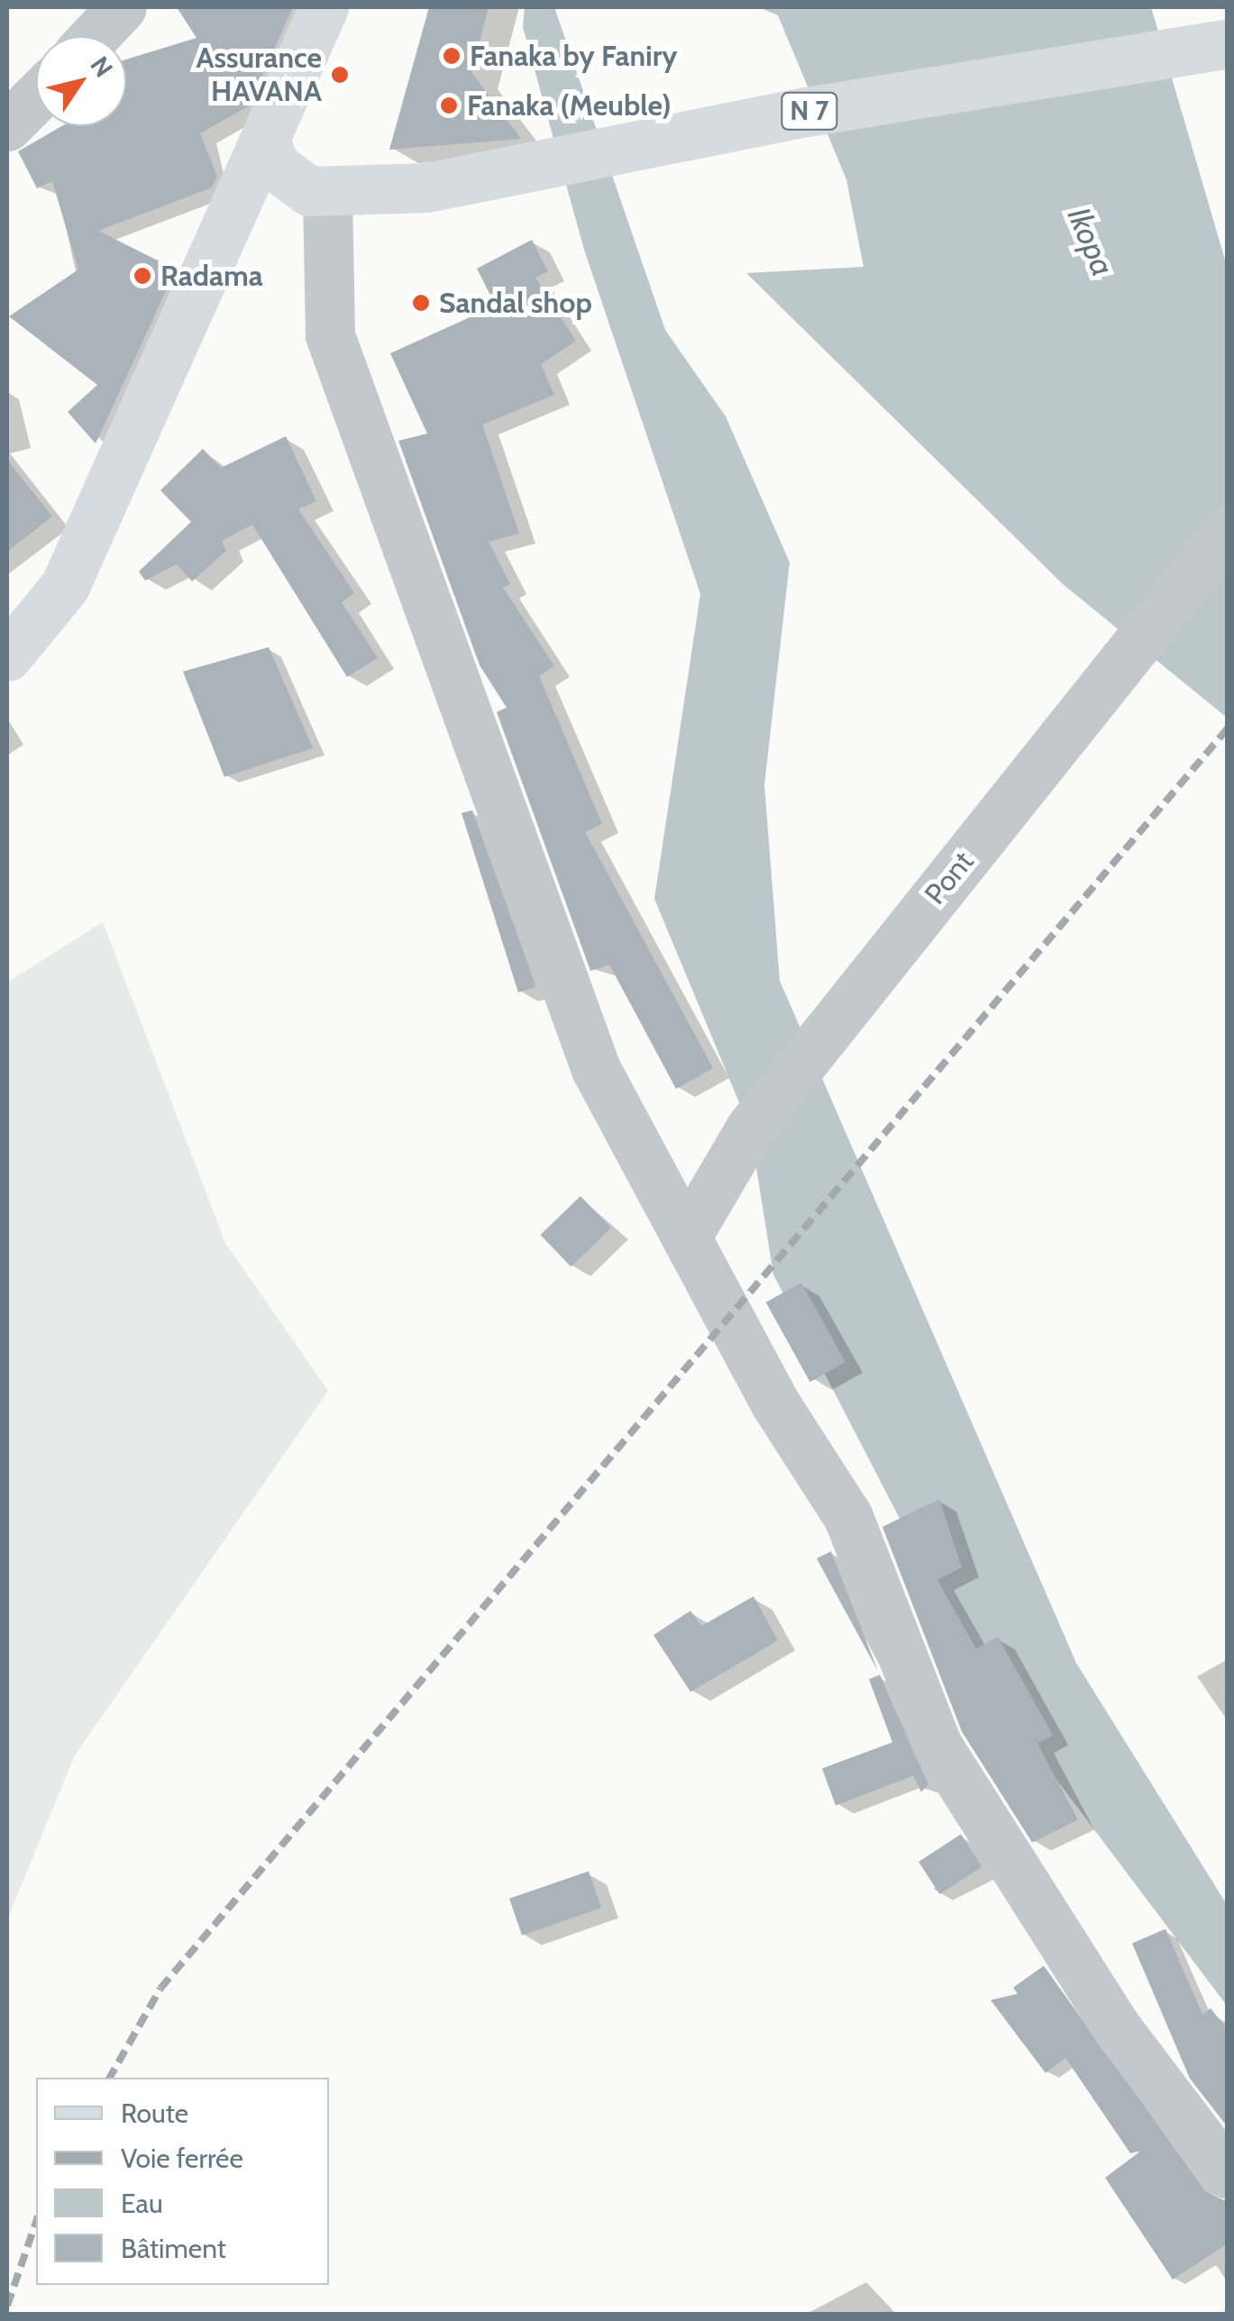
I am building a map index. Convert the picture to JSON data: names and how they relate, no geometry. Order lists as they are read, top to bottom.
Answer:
{
  "streets": {
    "main road": ["N 7"],
    "street": ["Pont"]
  },
  "water": ["Ikopa"],
  "places": [
    "Fanaka by Faniry",
    "Assurance HAVANA",
    "Fanaka (Meuble)",
    "Radama",
    "Sandal shop"
  ],
  "legend": [
    "Route",
    "Voie ferrée",
    "Eau",
    "Bâtiment"
  ],
  "north": "top right"
}
